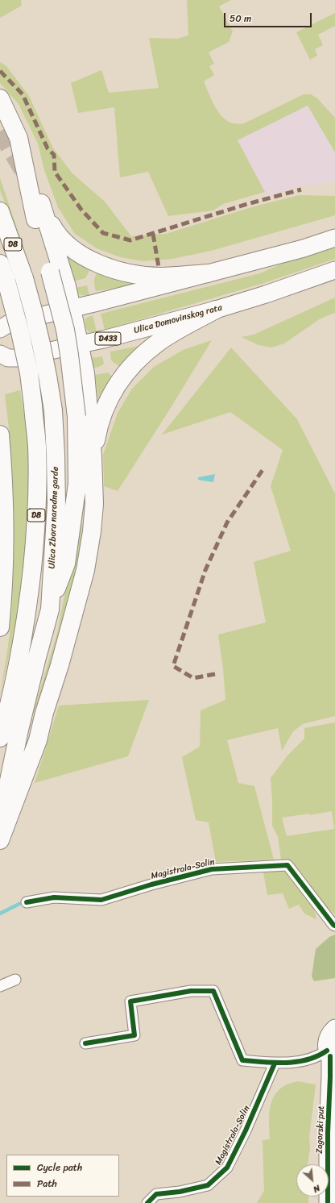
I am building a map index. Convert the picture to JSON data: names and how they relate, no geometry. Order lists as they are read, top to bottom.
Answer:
{
  "streets": {
    "highway": ["D8", "Ulica Zbora narodne garde"],
    "main road": ["Ulica Domovinskog rata", "D433", "Zagorski put"],
    "street": ["Magistrala-Solin"]
  },
  "legend": ["Cycle path", "Path"],
  "scale_bar": "50 m",
  "north": "bottom right"
}
